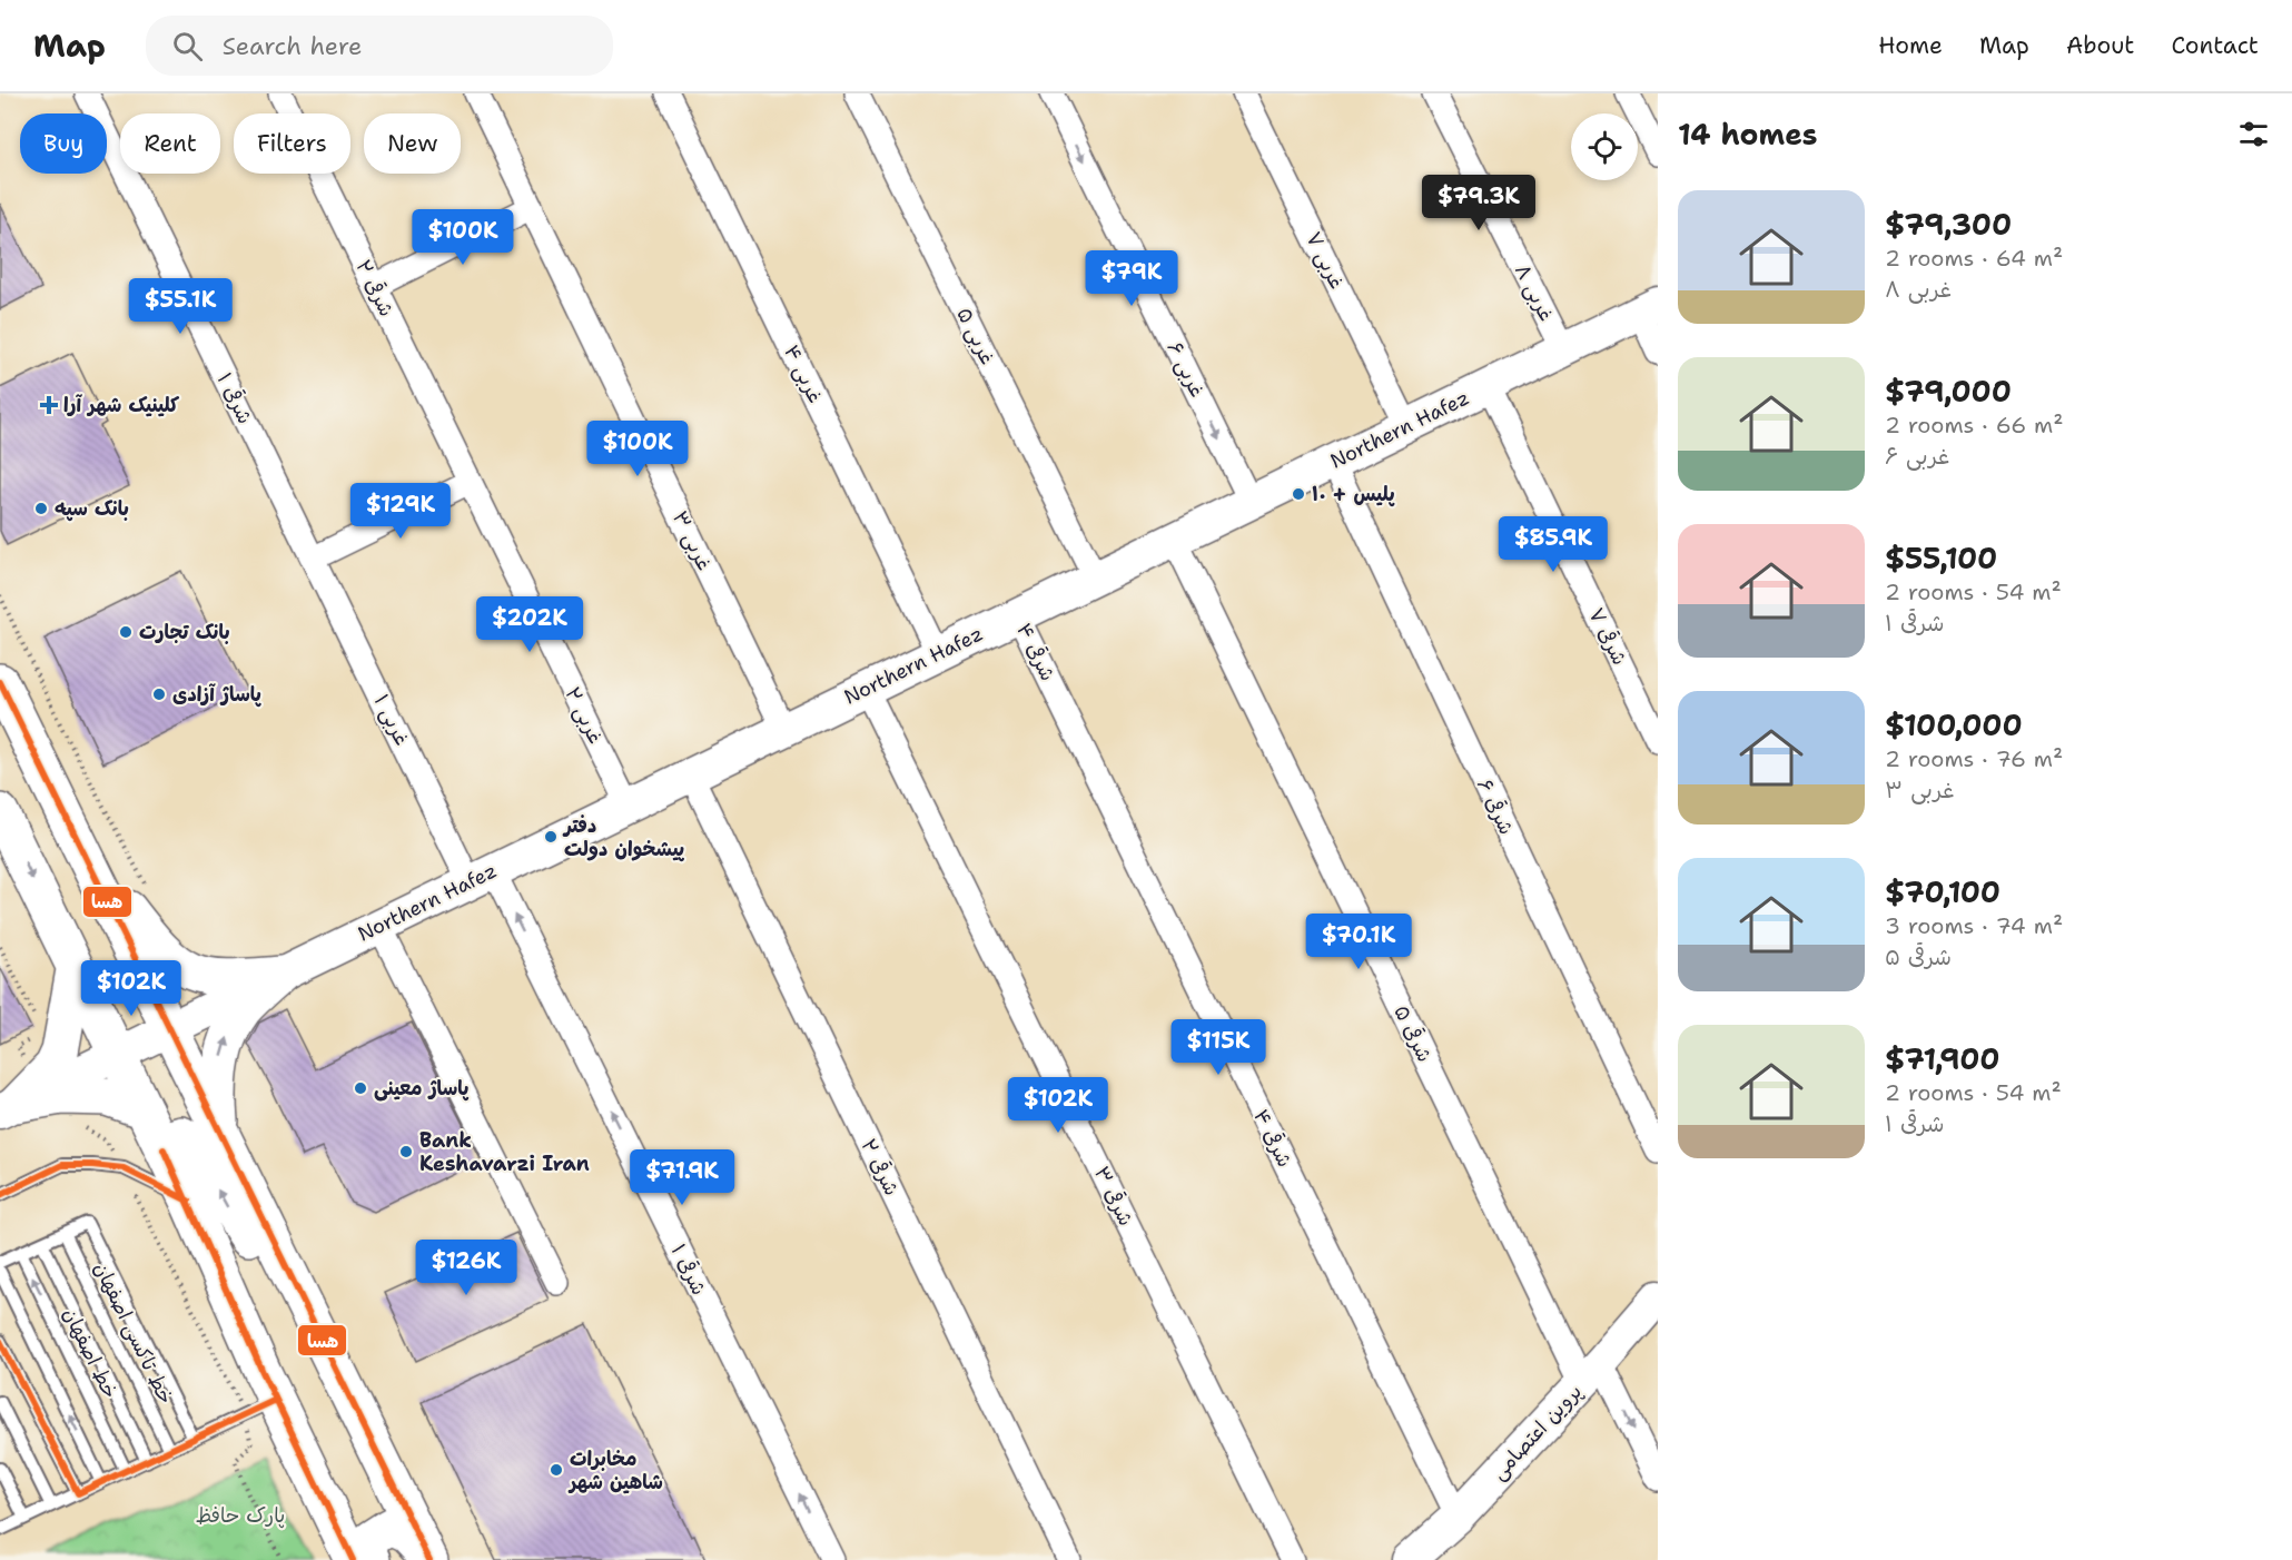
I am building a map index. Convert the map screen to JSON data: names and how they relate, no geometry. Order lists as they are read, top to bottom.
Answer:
{
  "streets": {
    "main road": ["Northern Hafez", "پروین اعتصامی"],
    "street": [
      "۷ غربی",
      "۲ شرقی",
      "۸ غربی",
      "۵ غربی",
      "۶ غربی",
      "۴ غربی",
      "۱ شرقی",
      "۳ غربی",
      "۷ شرقی",
      "۴ شرقی",
      "۲ غربی",
      "۱ غربی",
      "۶ شرقی",
      "۵ شرقی",
      "۳ شرقی"
    ],
    "lane": ["خط تاکسی اصفهان", "خط اصفهان"]
  },
  "crossings": [
    ["۷ غربی", "Northern Hafez"],
    ["۲ شرقی", "Northern Hafez"],
    ["۲ شرقی", "۲ غربی"],
    ["۸ غربی", "Northern Hafez"],
    ["۵ غربی", "Northern Hafez"],
    ["۶ غربی", "Northern Hafez"],
    ["۴ غربی", "Northern Hafez"],
    ["۱ شرقی", "Northern Hafez"],
    ["۱ شرقی", "۱ غربی"],
    ["Northern Hafez", "۳ غربی"],
    ["Northern Hafez", "۷ شرقی"],
    ["Northern Hafez", "۴ شرقی"],
    ["Northern Hafez", "۲ غربی"],
    ["Northern Hafez", "۱ غربی"],
    ["Northern Hafez", "۶ شرقی"],
    ["Northern Hafez", "۵ شرقی"],
    ["Northern Hafez", "۳ شرقی"],
    ["۴ شرقی", "پروین اعتصامی"],
    ["۵ شرقی", "پروین اعتصامی"]
  ],
  "one_way": ["۶ غربی"],
  "parks": ["پارک حافظ"],
  "places": {
    "health": ["کلینیک شهر آرا"],
    "other": [
      "پلیس + ۱۰",
      "بانک سپه",
      "بانک تجارت",
      "پاساژ آزادی",
      "دفتر پیشخوان دولت",
      "پاساژ معینی",
      "Bank Keshavarzi Iran",
      "مخابرات شاهین شهر"
    ]
  },
  "lines": ["transit line هسا"],
  "page": {
    "header": "Map",
    "search": "Search here",
    "nav": [
      "Home",
      "Map",
      "About",
      "Contact"
    ],
    "heading": "14 homes",
    "chip": [
      "Buy",
      "Rent",
      "Filters",
      "New"
    ],
    "list": [
      {
        "name": "$79,300",
        "note": "2 rooms · 64 m² · ۸ غربی"
      },
      {
        "name": "$79,000",
        "note": "2 rooms · 66 m² · ۶ غربی"
      },
      {
        "name": "$55,100",
        "note": "2 rooms · 54 m² · ۱ شرقی"
      },
      {
        "name": "$100,000",
        "note": "2 rooms · 76 m² · ۳ غربی"
      },
      {
        "name": "$70,100",
        "note": "3 rooms · 74 m² · ۵ شرقی"
      },
      {
        "name": "$71,900",
        "note": "2 rooms · 54 m² · ۱ شرقی"
      }
    ],
    "price": [
      "$79.3K",
      "$100K",
      "$79K",
      "$55.1K",
      "$100K",
      "$129K",
      "$85.9K",
      "$202K",
      "$70.1K",
      "$102K",
      "$115K",
      "$102K",
      "$71.9K",
      "$126K"
    ]
  }
}
